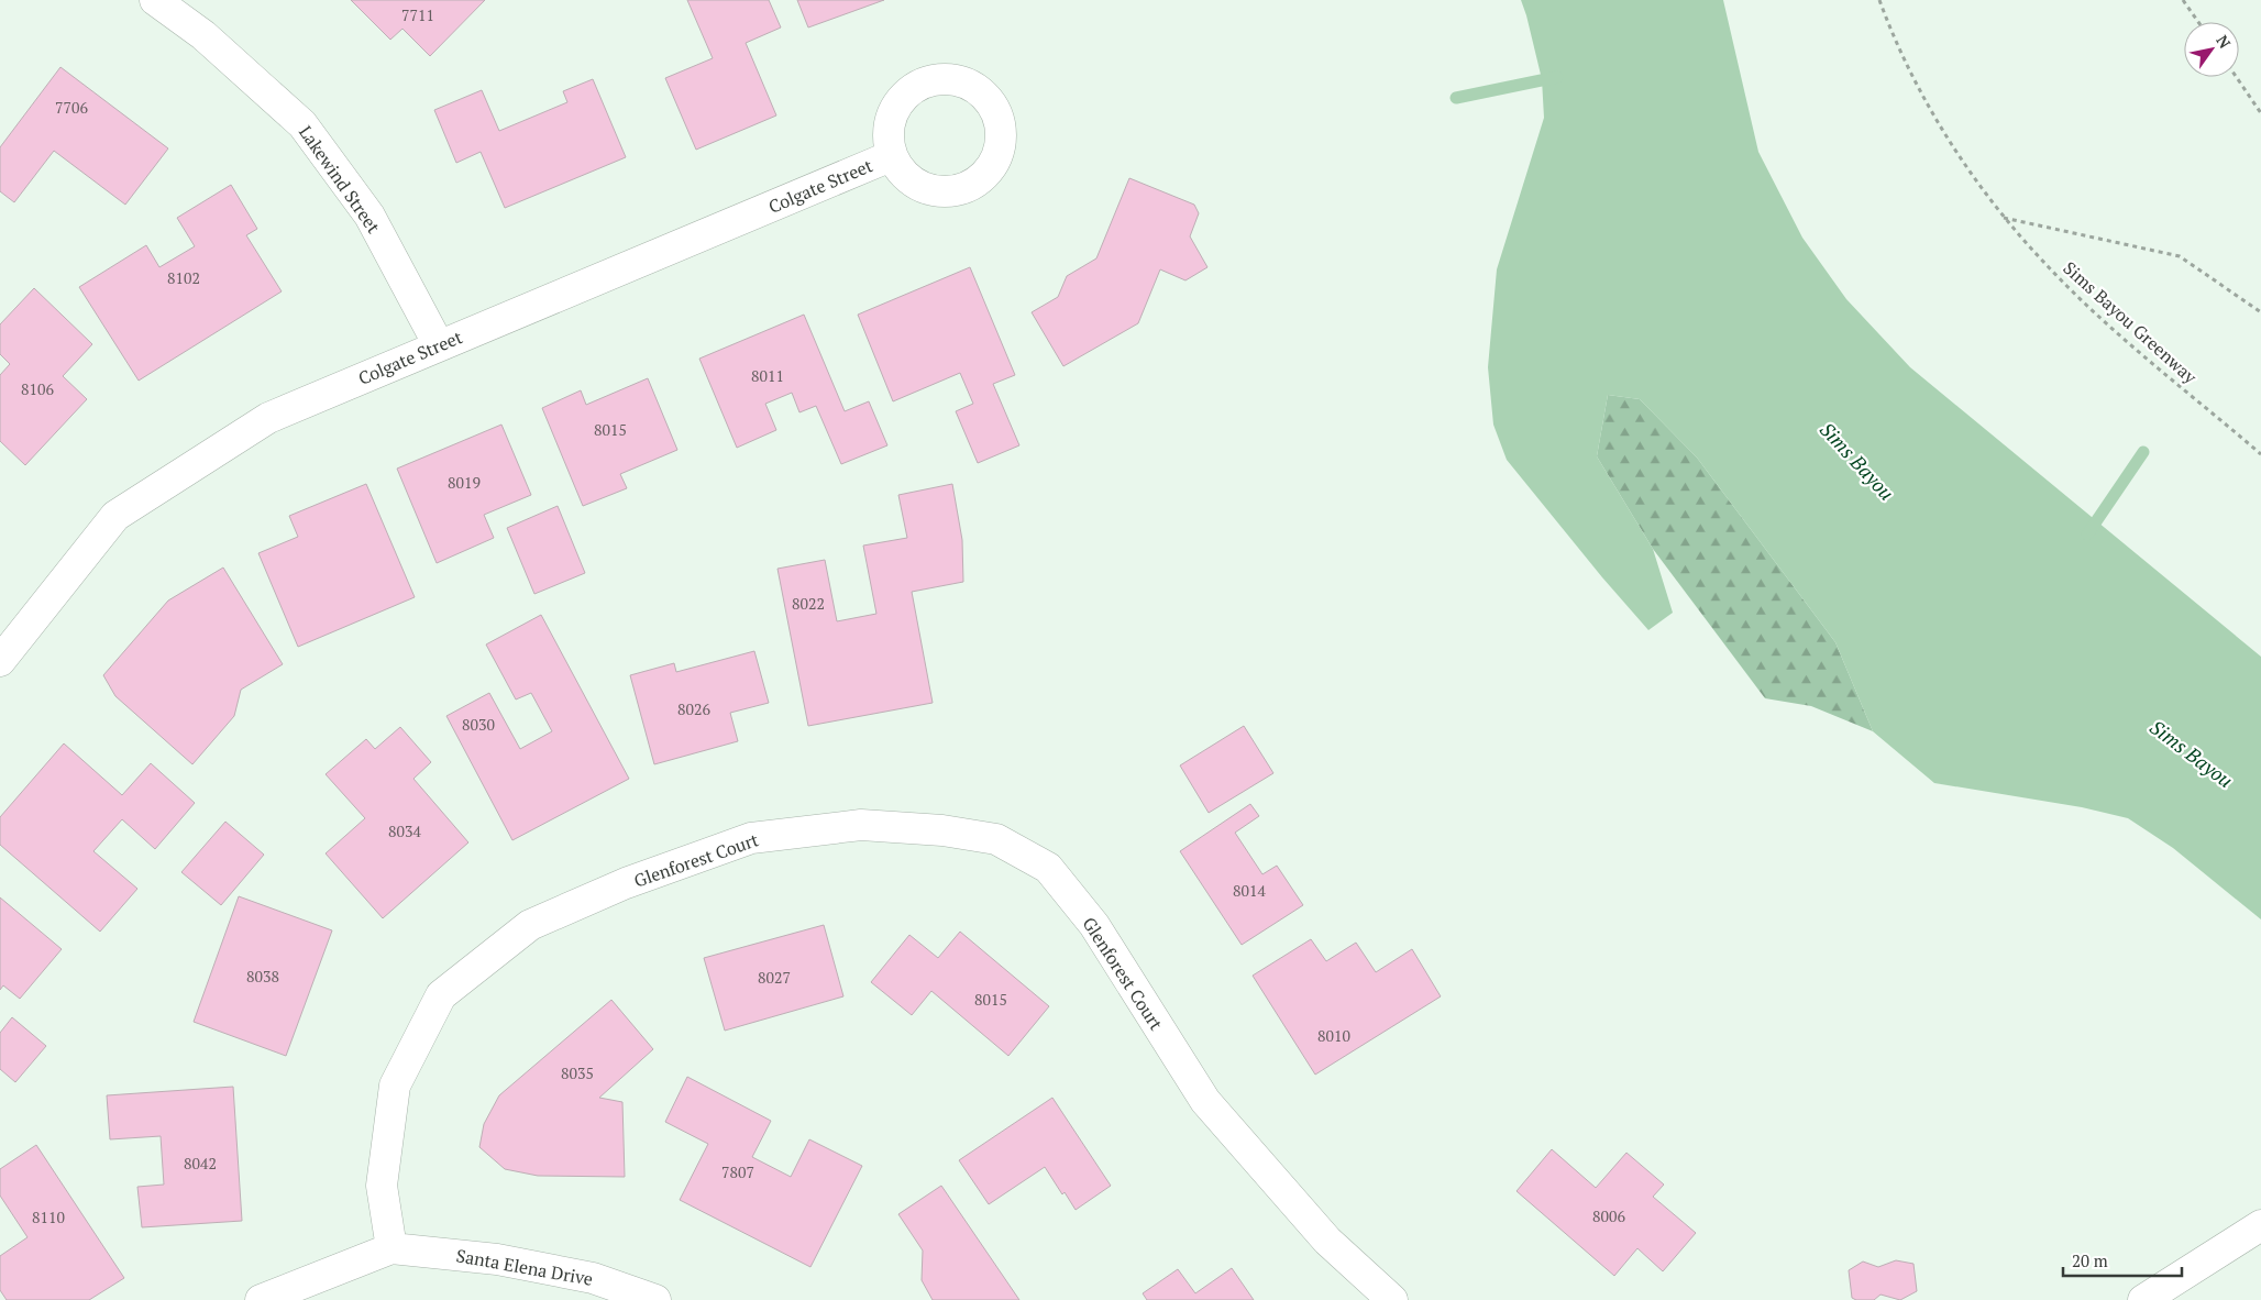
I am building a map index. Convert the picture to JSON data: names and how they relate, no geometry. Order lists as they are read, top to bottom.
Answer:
{
  "streets": {
    "street": [
      "Lakewind Street",
      "Colgate Street",
      "Glenforest Court",
      "Santa Elena Drive"
    ],
    "path": ["Sims Bayou Greenway"]
  },
  "crossings": [
    ["Lakewind Street", "Colgate Street"],
    ["Glenforest Court", "Santa Elena Drive"]
  ],
  "water": ["Sims Bayou"],
  "house_numbers": [
    "7711",
    "7706",
    "8102",
    "8011",
    "8106",
    "8015",
    "8019",
    "8022",
    "8026",
    "8030",
    "8034",
    "8014",
    "8038",
    "8027",
    "8015",
    "8010",
    "8035",
    "8042",
    "7807",
    "8006",
    "8110"
  ],
  "scale_bar": "20 m",
  "north": "top right"
}
